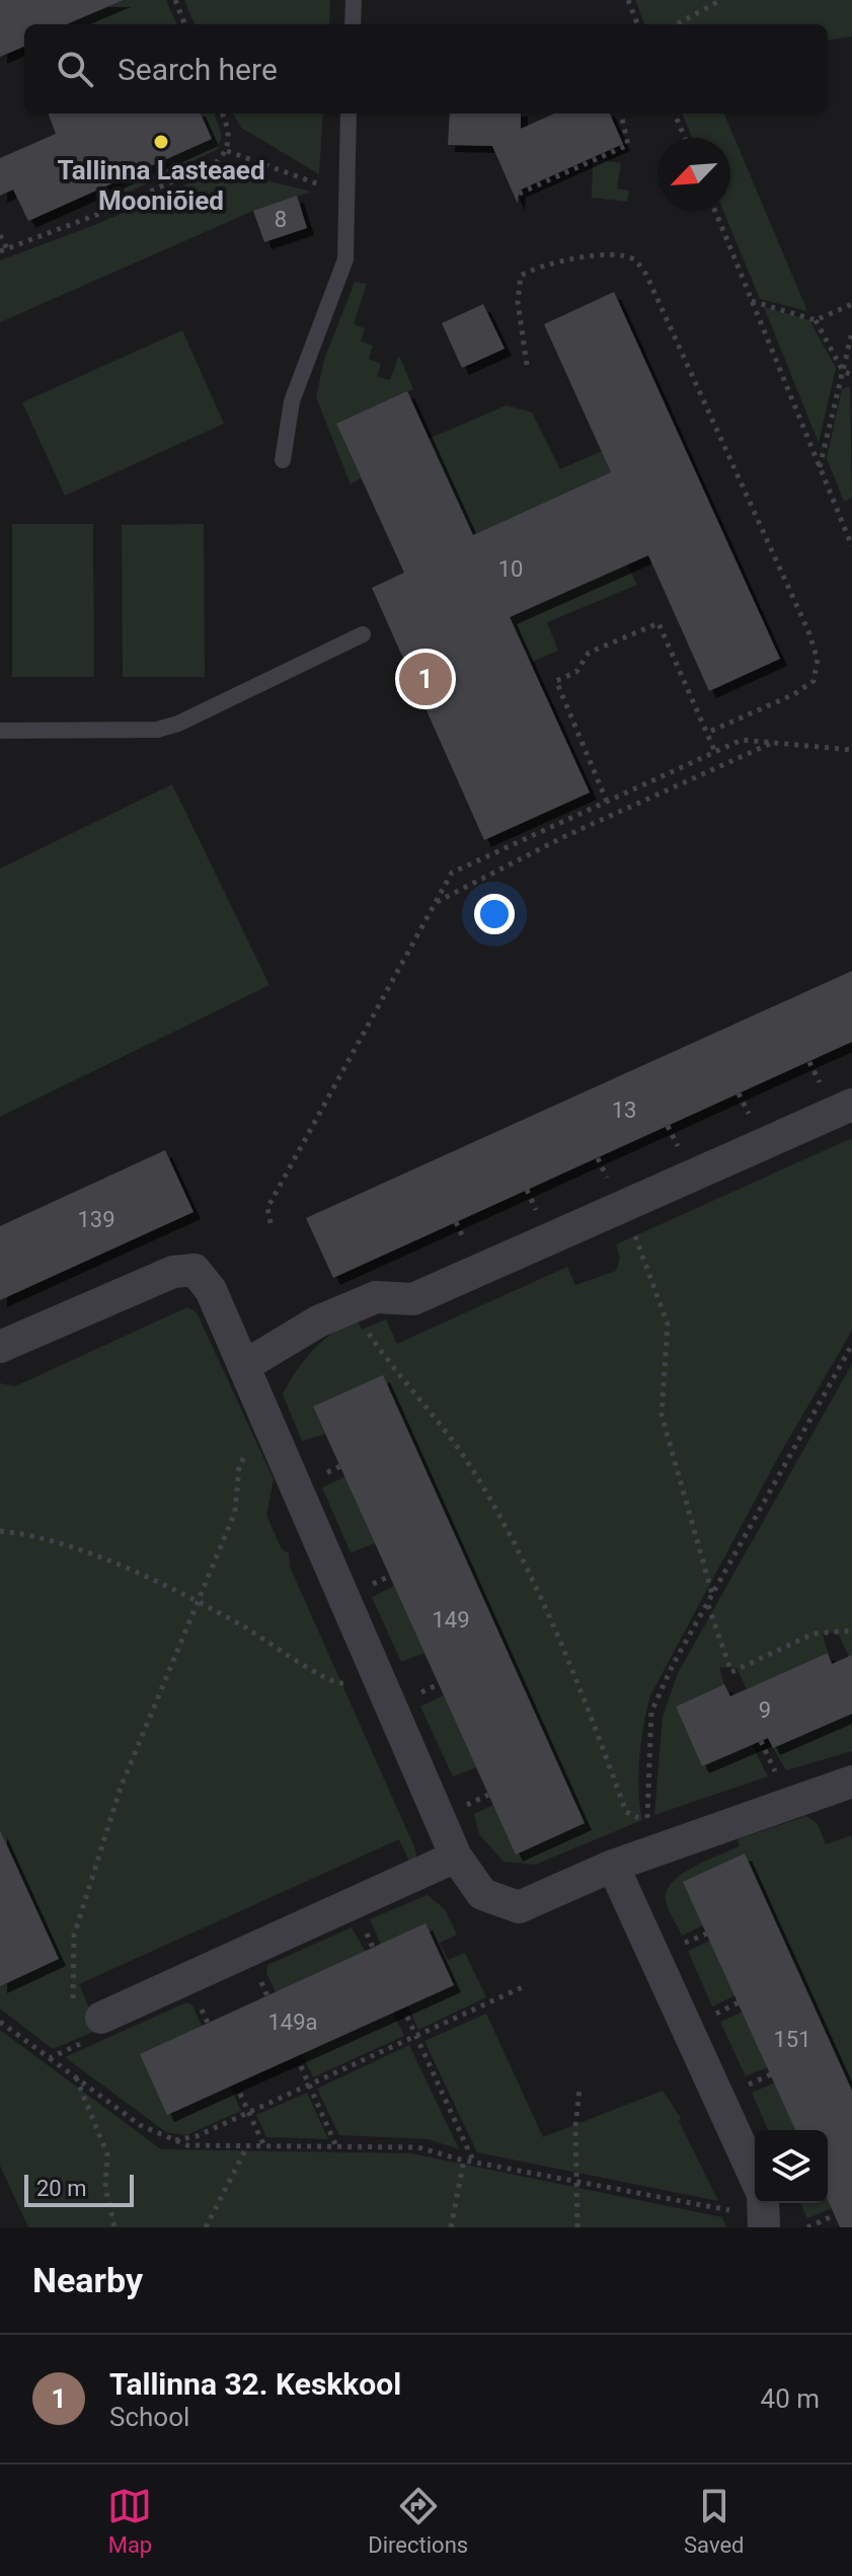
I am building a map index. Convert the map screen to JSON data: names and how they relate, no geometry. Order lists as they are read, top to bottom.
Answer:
{
  "places": ["Tallinna Lasteaed Mooniõied"],
  "house_numbers": [
    "8",
    "10",
    "13",
    "139",
    "149",
    "9",
    "149a",
    "151"
  ],
  "scale_bar": "20 m",
  "north": "bottom left",
  "page": {
    "search": "Search here",
    "pins": "1",
    "scale": "20 m",
    "heading": "Nearby",
    "list": [
      {
        "mark": "1",
        "name": "Tallinna 32. Keskkool",
        "note": "School",
        "value": "40 m"
      }
    ],
    "nav": ["Map", "Directions", "Saved"]
  }
}
